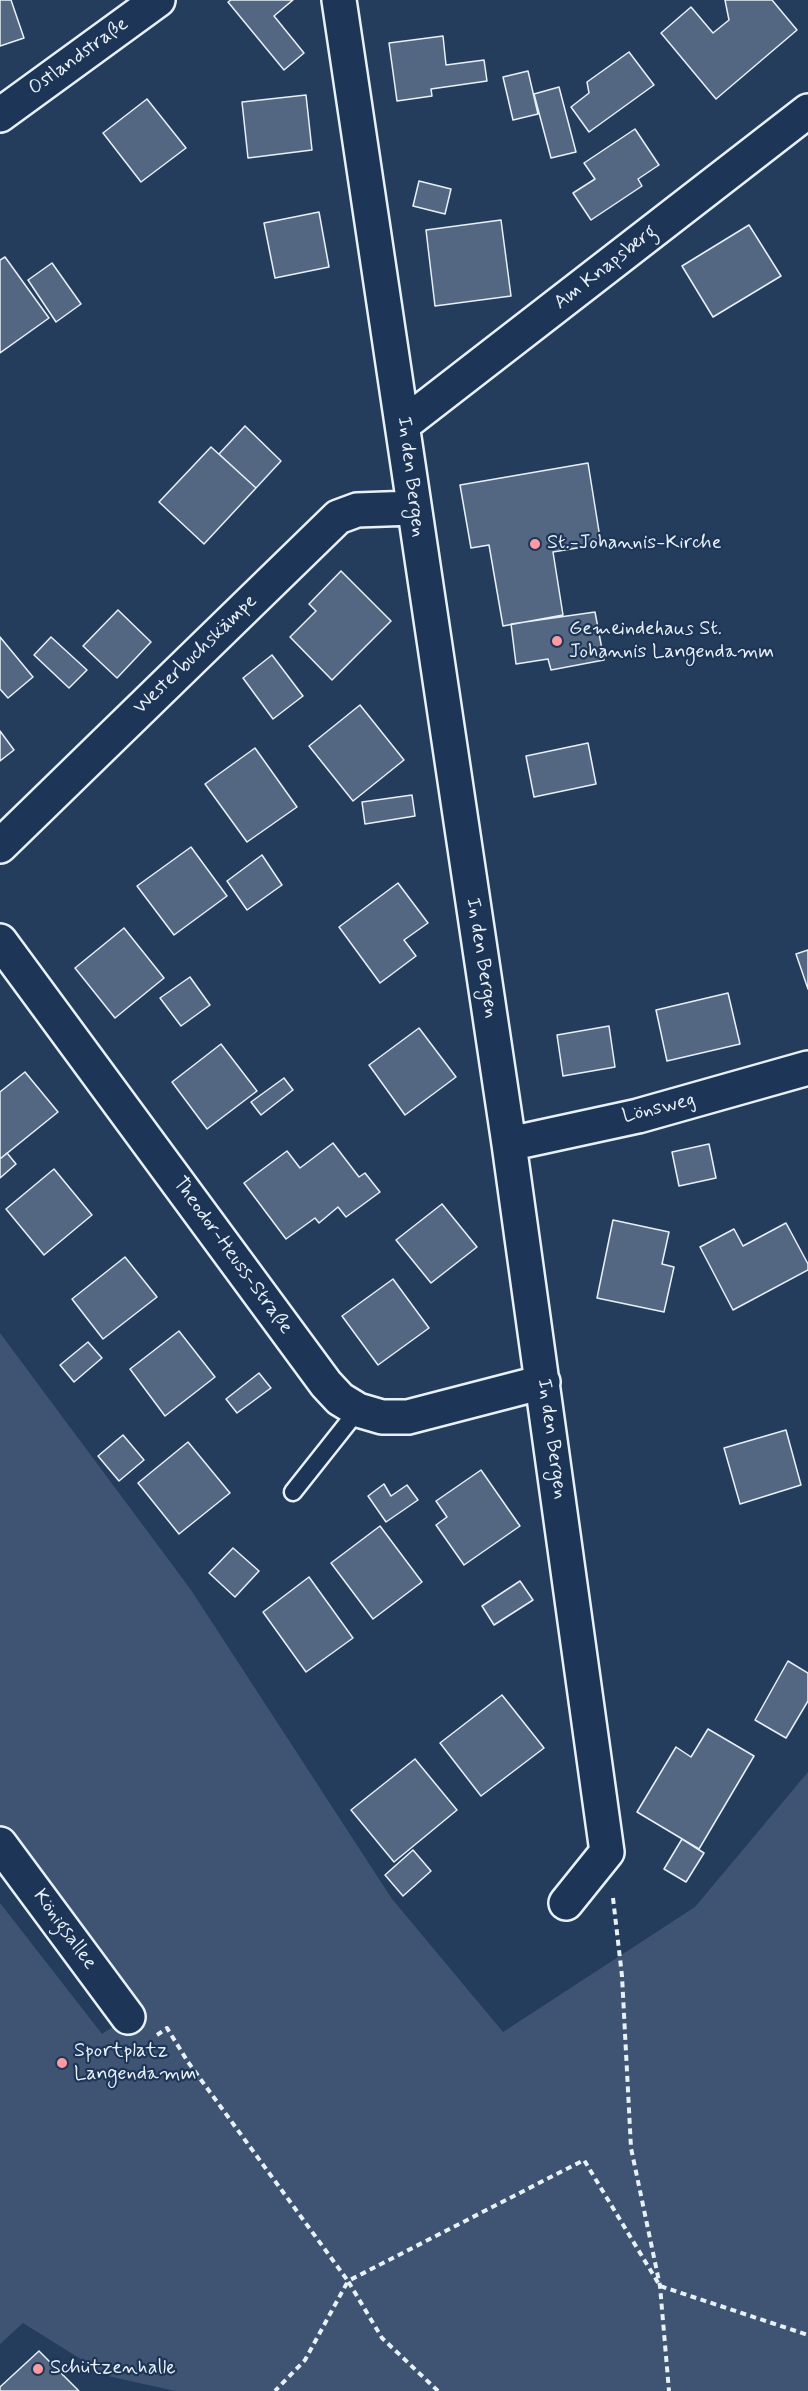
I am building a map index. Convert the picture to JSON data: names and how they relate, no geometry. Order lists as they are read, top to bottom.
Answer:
{
  "streets": {
    "street": [
      "Ostlandstraße",
      "Am Knapsberg",
      "In den Bergen",
      "Westerbuchskämpe",
      "Lönsweg",
      "Theodor-Heuss-Straße",
      "Königsallee"
    ]
  },
  "crossings": [
    ["Am Knapsberg", "In den Bergen"],
    ["In den Bergen", "Westerbuchskämpe"],
    ["In den Bergen", "Lönsweg"],
    ["In den Bergen", "Theodor-Heuss-Straße"]
  ],
  "places": [
    "St.-Johannis-Kirche",
    "Gemeindehaus St. Johannis Langendamm",
    "Sportplatz Langendamm",
    "Schützenhalle"
  ]
}
